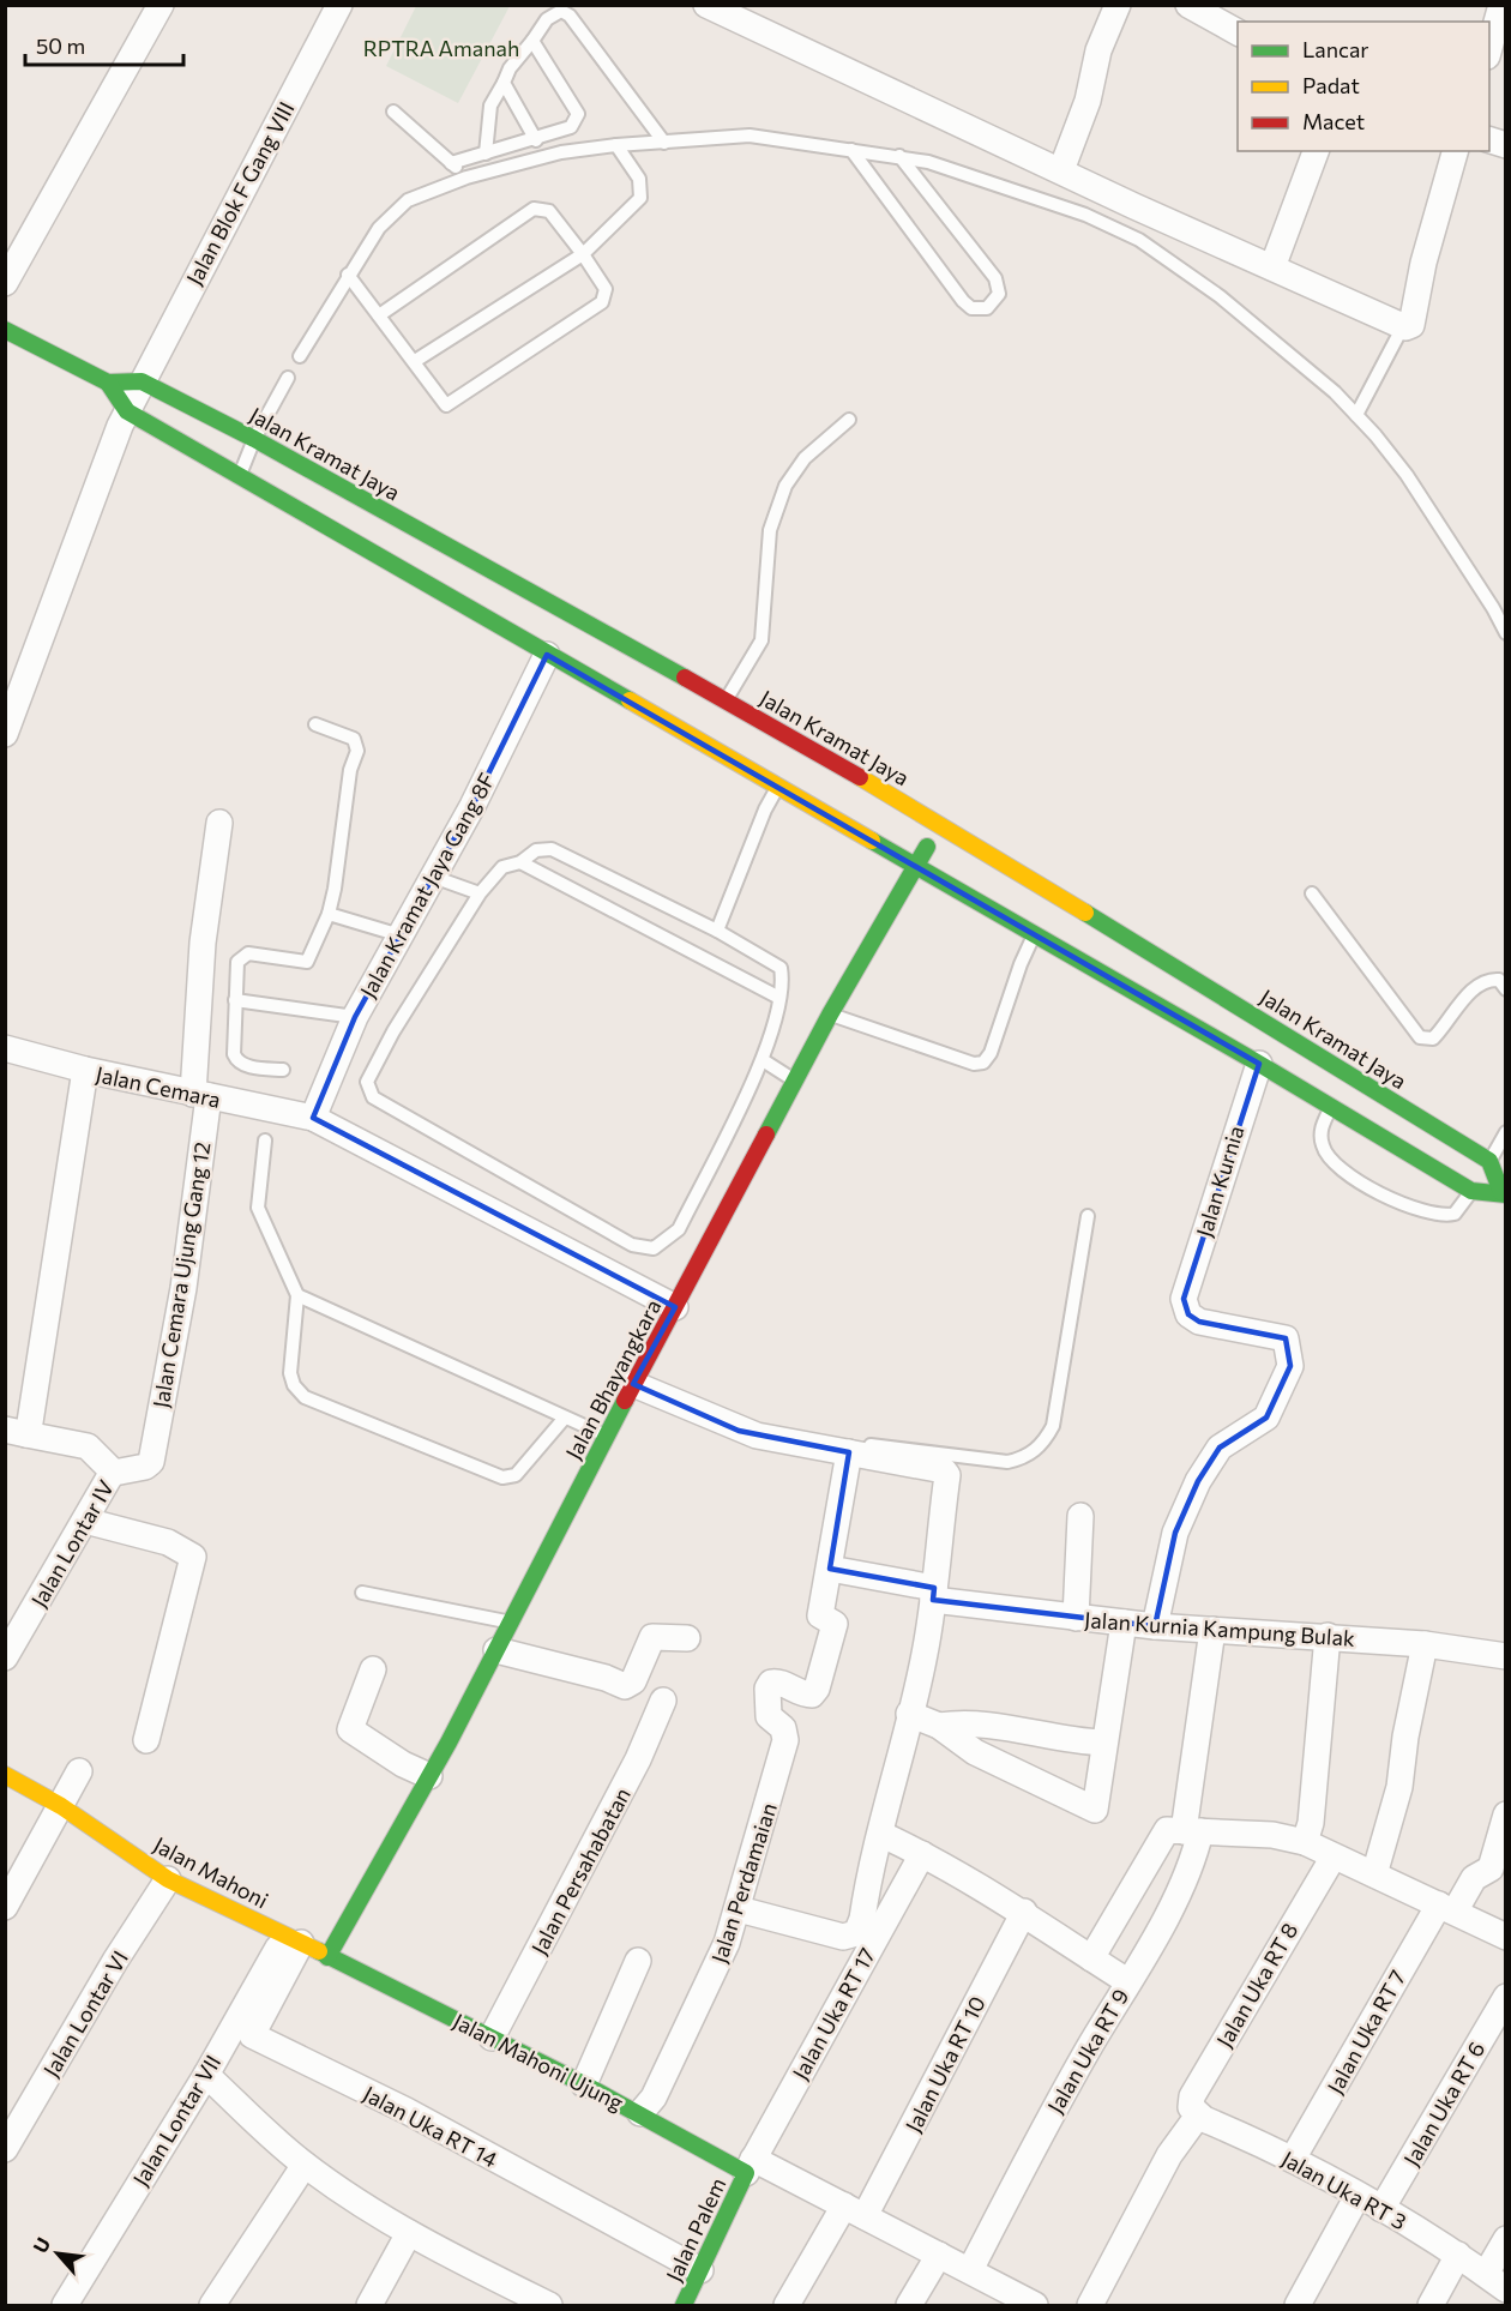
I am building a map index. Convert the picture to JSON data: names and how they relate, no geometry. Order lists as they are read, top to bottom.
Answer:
{
  "streets": {
    "street": [
      "Jalan Blok F Gang VIII",
      "Jalan Kramat Jaya",
      "Jalan Kramat Jaya Gang 8F",
      "Jalan Cemara",
      "Jalan Kurnia",
      "Jalan Cemara Ujung Gang 12",
      "Jalan Bhayangkara",
      "Jalan Lontar IV",
      "Jalan Kurnia Kampung Bulak",
      "Jalan Persahabatan",
      "Jalan Mahoni",
      "Jalan Perdamaian",
      "Jalan Uka RT 8",
      "Jalan Lontar VI",
      "Jalan Uka RT 17",
      "Jalan Uka RT 7",
      "Jalan Uka RT 9",
      "Jalan Mahoni Ujung",
      "Jalan Uka RT 10",
      "Jalan Uka RT 6",
      "Jalan Lontar VII",
      "Jalan Uka RT 14",
      "Jalan Uka RT 3",
      "Jalan Palem"
    ]
  },
  "crossings": [
    ["Jalan Blok F Gang VIII", "Jalan Kramat Jaya"],
    ["Jalan Kramat Jaya", "Jalan Kramat Jaya Gang 8F"],
    ["Jalan Kramat Jaya", "Jalan Kurnia"],
    ["Jalan Kramat Jaya", "Jalan Bhayangkara"],
    ["Jalan Kramat Jaya Gang 8F", "Jalan Cemara"],
    ["Jalan Cemara", "Jalan Cemara Ujung Gang 12"],
    ["Jalan Cemara", "Jalan Bhayangkara"],
    ["Jalan Kurnia", "Jalan Kurnia Kampung Bulak"],
    ["Jalan Cemara Ujung Gang 12", "Jalan Lontar IV"],
    ["Jalan Bhayangkara", "Jalan Mahoni"],
    ["Jalan Bhayangkara", "Jalan Mahoni Ujung"],
    ["Jalan Kurnia Kampung Bulak", "Jalan Perdamaian"],
    ["Jalan Kurnia Kampung Bulak", "Jalan Uka RT 9"],
    ["Jalan Persahabatan", "Jalan Mahoni Ujung"],
    ["Jalan Mahoni", "Jalan Lontar VI"],
    ["Jalan Mahoni", "Jalan Mahoni Ujung"],
    ["Jalan Mahoni", "Jalan Lontar VII"],
    ["Jalan Mahoni", "Jalan Uka RT 14"],
    ["Jalan Perdamaian", "Jalan Mahoni Ujung"],
    ["Jalan Uka RT 8", "Jalan Uka RT 3"],
    ["Jalan Uka RT 17", "Jalan Mahoni Ujung"],
    ["Jalan Uka RT 17", "Jalan Palem"],
    ["Jalan Uka RT 7", "Jalan Uka RT 3"],
    ["Jalan Uka RT 9", "Jalan Mahoni Ujung"],
    ["Jalan Mahoni Ujung", "Jalan Uka RT 10"],
    ["Jalan Mahoni Ujung", "Jalan Palem"],
    ["Jalan Uka RT 6", "Jalan Uka RT 3"],
    ["Jalan Lontar VII", "Jalan Uka RT 14"],
    ["Jalan Uka RT 14", "Jalan Palem"]
  ],
  "parks": ["RPTRA Amanah"],
  "legend": ["Lancar", "Padat", "Macet"],
  "scale_bar": "50 m",
  "north": "top left"
}
